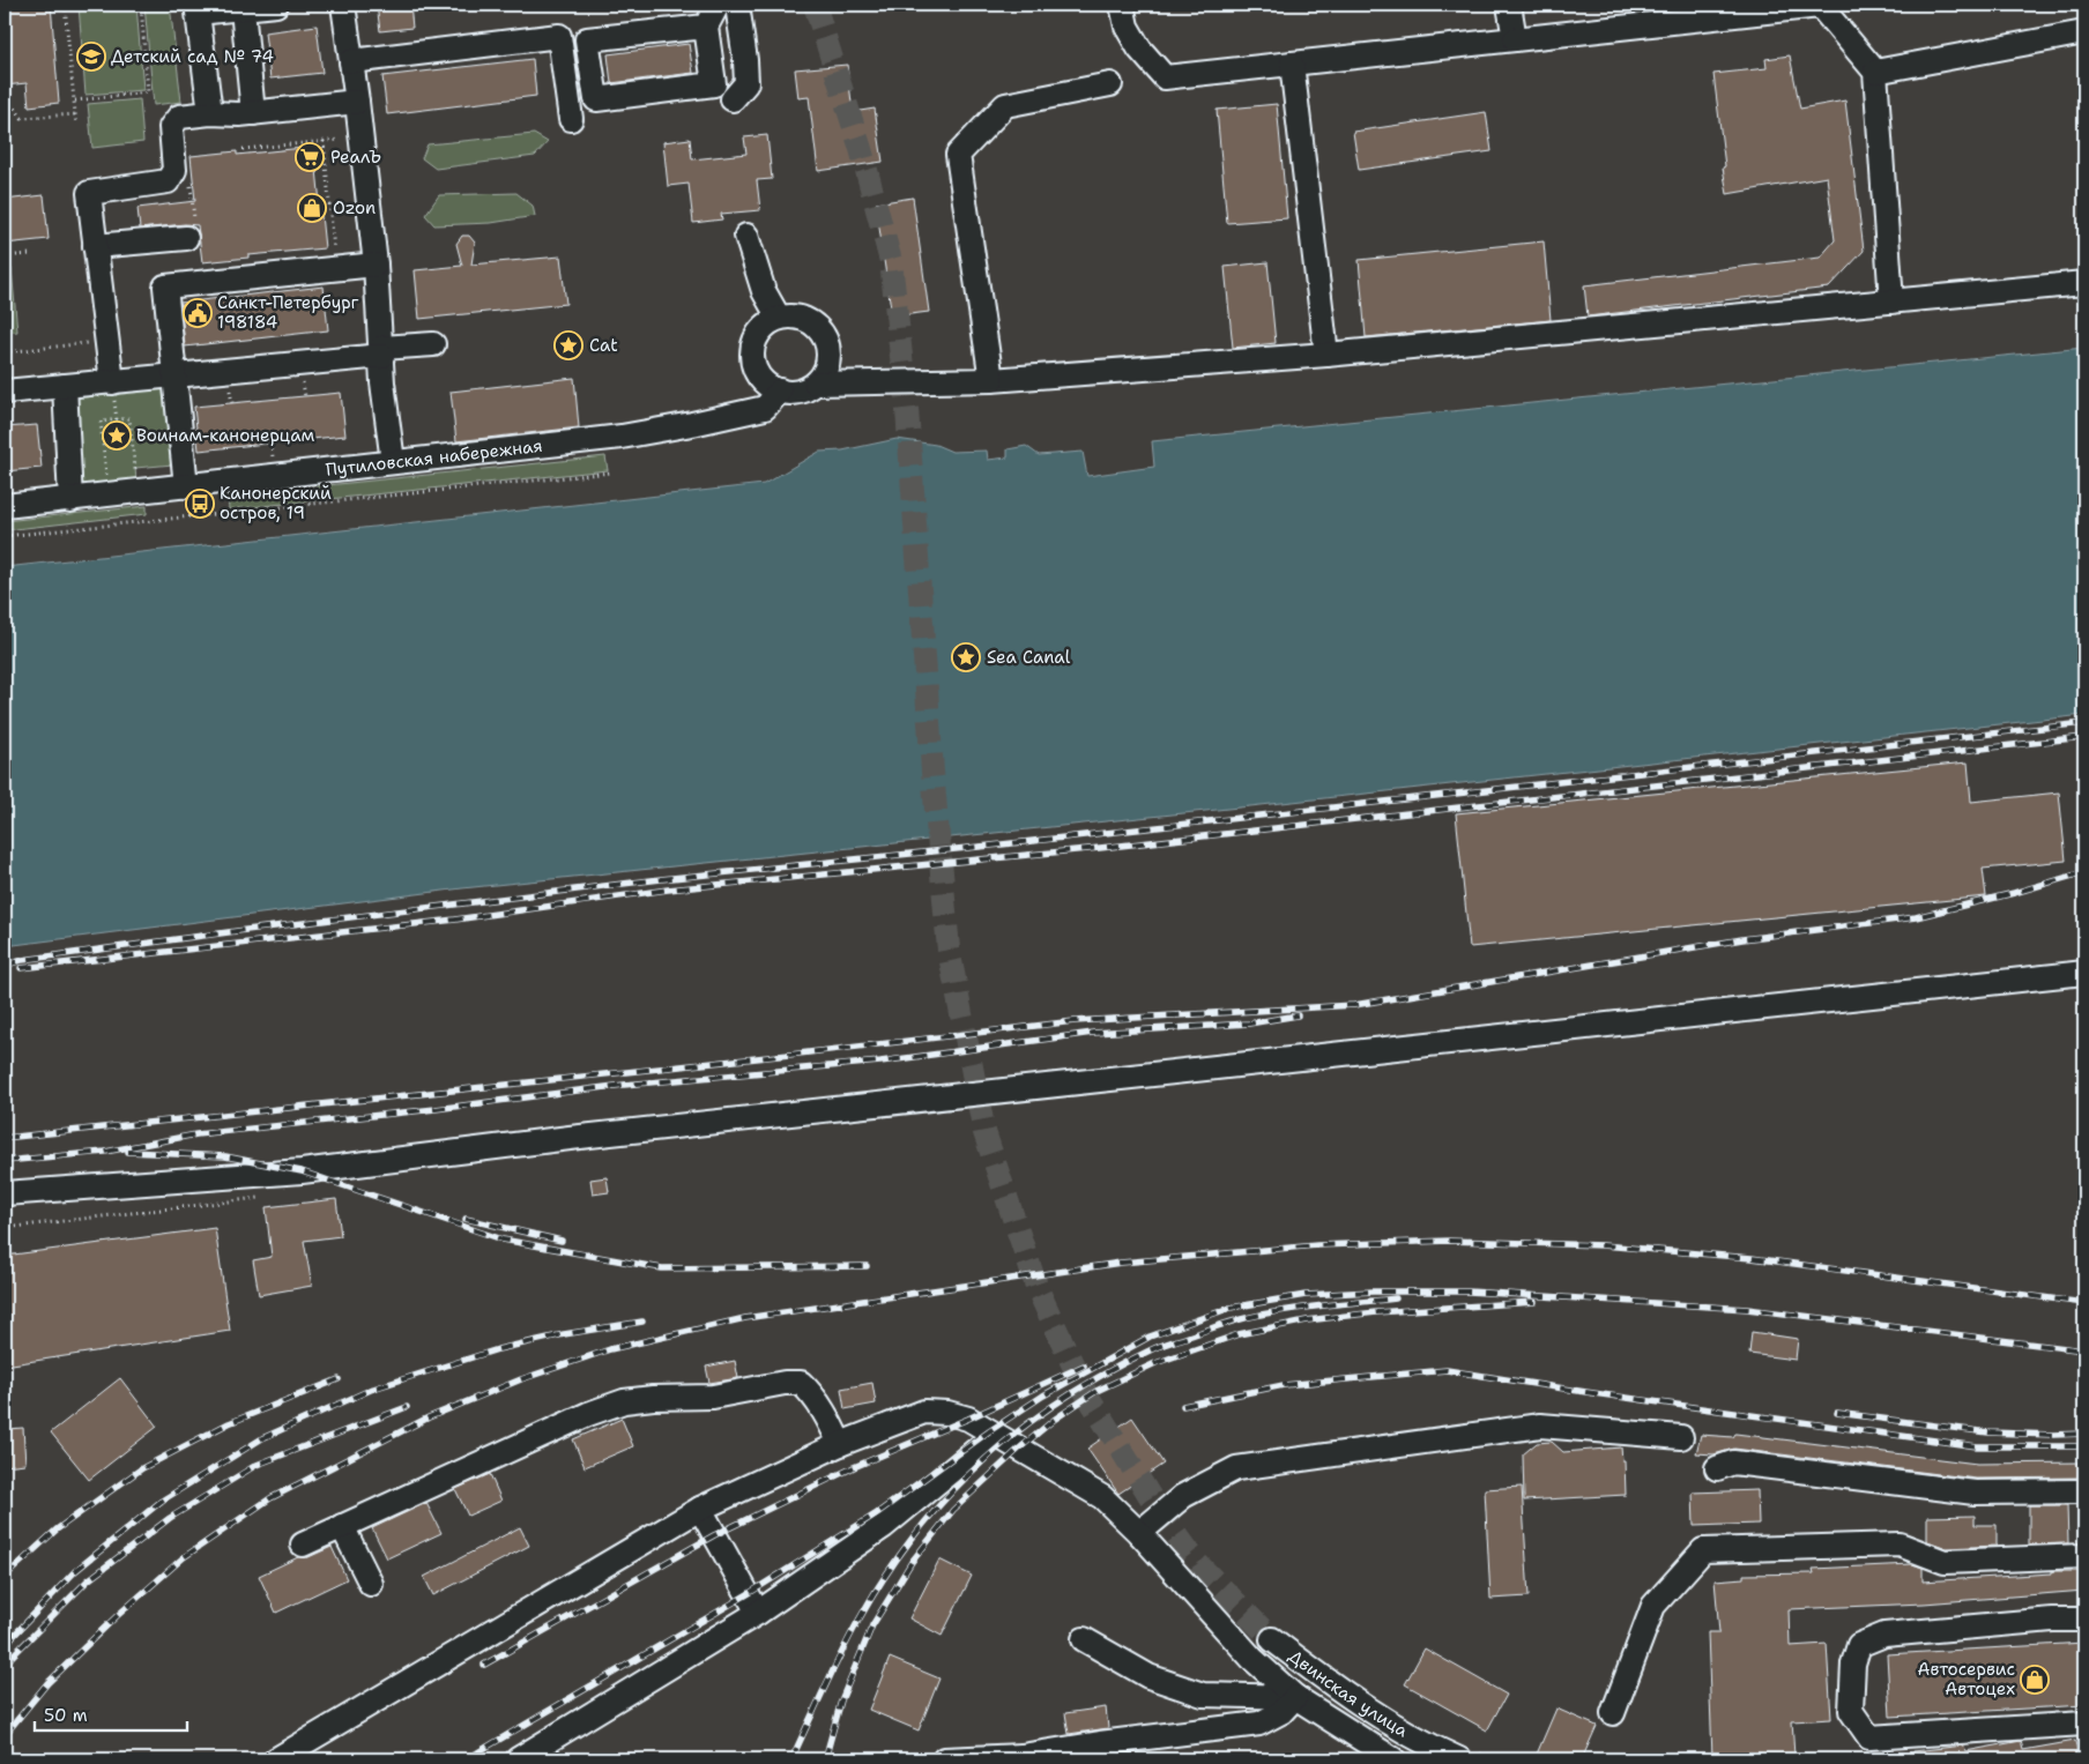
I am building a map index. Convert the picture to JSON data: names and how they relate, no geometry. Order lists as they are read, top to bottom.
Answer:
{
  "streets": {
    "street": ["Путиловская набережная", "Двинская улица"]
  },
  "places": {
    "school or university": ["Детский сад № 74"],
    "supermarket": ["РеалЪ"],
    "shop": ["Ozon", "Автосервис Автоцех"],
    "public building": ["Санкт-Петербург 198184"],
    "place": ["Cat", "Воинам-канонерцам", "Sea Canal"],
    "bus stop": ["Канонерский остров, 19"]
  },
  "scale_bar": "50 m"
}
